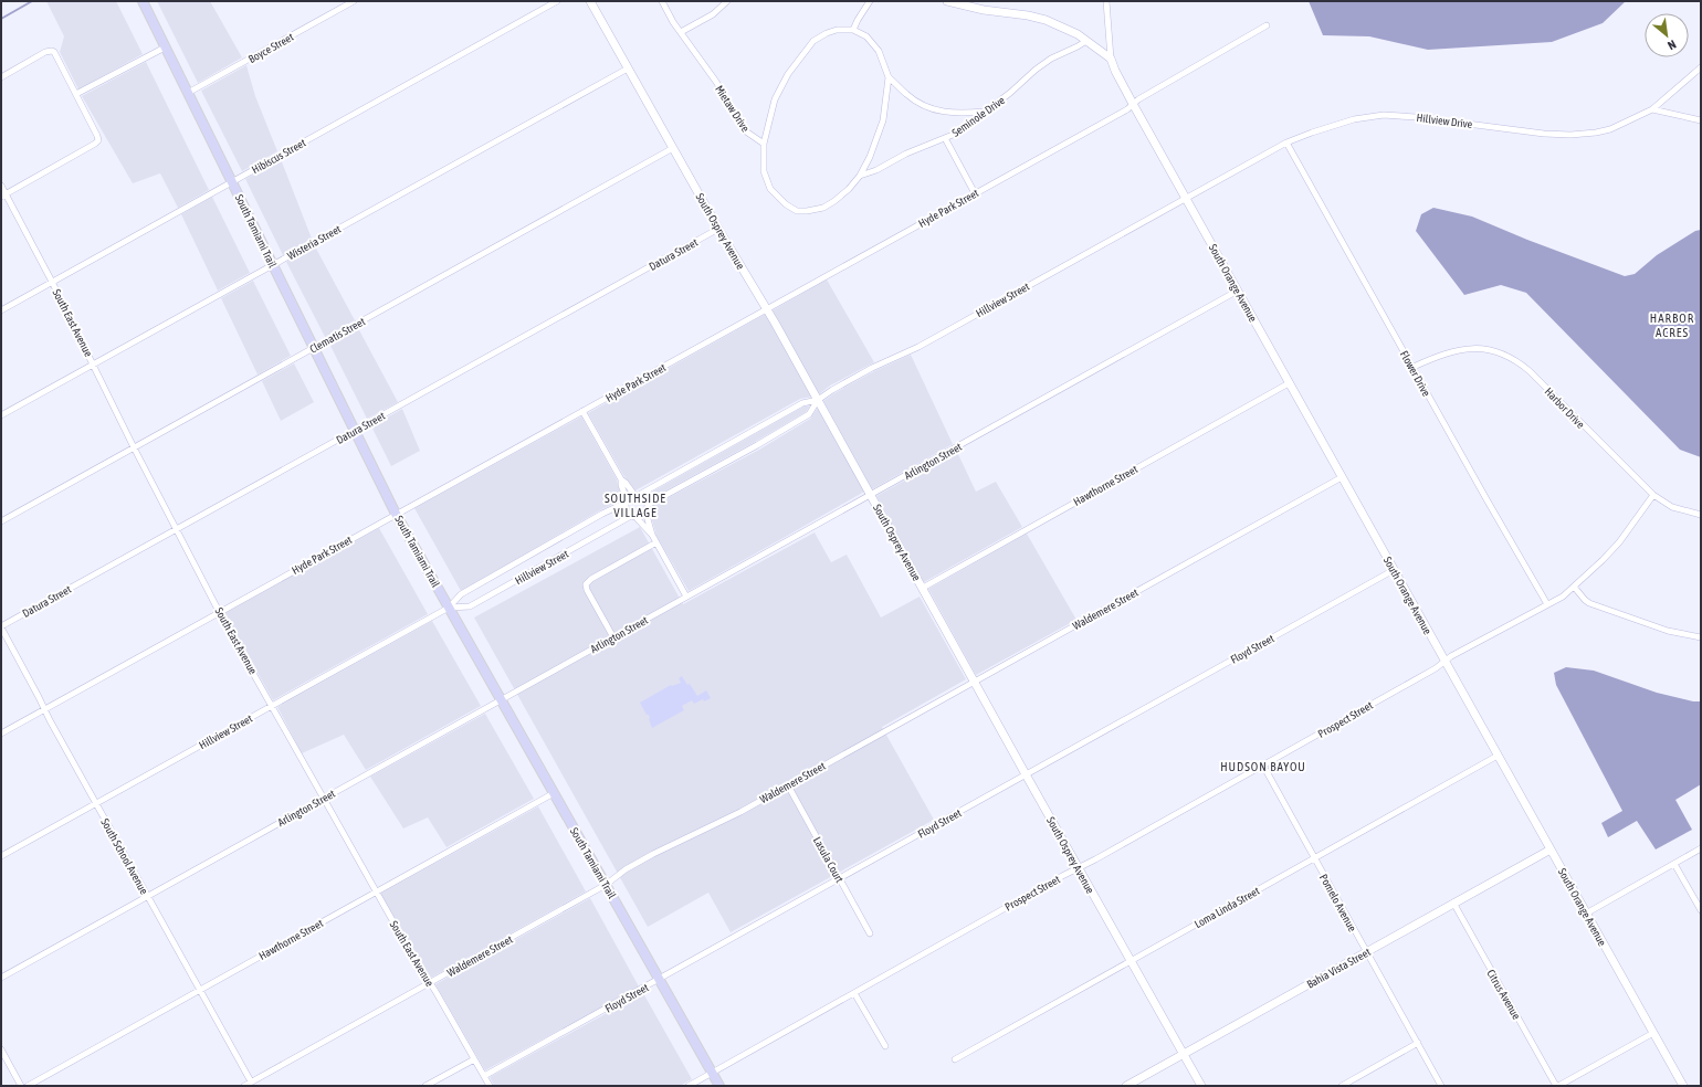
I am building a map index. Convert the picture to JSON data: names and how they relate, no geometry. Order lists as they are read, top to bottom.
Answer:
{
  "streets": {
    "main road": ["South Tamiami Trail"],
    "street": [
      "Boyce Street",
      "Mietaw Drive",
      "Seminole Drive",
      "Hillview Drive",
      "Hibiscus Street",
      "Hyde Park Street",
      "South Osprey Avenue",
      "Wisteria Street",
      "Datura Street",
      "South Orange Avenue",
      "Hillview Street",
      "South East Avenue",
      "Clematis Street",
      "Flower Drive",
      "Harbor Drive",
      "Arlington Street",
      "Hawthorne Street",
      "Waldemere Street",
      "Floyd Street",
      "Prospect Street",
      "South School Avenue",
      "Lasula Court",
      "Pomelo Avenue",
      "Loma Linda Street",
      "Bahia Vista Street",
      "Citrus Avenue"
    ]
  },
  "crossings": [
    ["Boyce Street", "South Tamiami Trail"],
    ["Mietaw Drive", "Seminole Drive"],
    ["Hillview Drive", "South Orange Avenue"],
    ["Hillview Drive", "Hillview Street"],
    ["Hillview Drive", "Flower Drive"],
    ["Hibiscus Street", "South Tamiami Trail"],
    ["Hibiscus Street", "South East Avenue"],
    ["Hyde Park Street", "South Tamiami Trail"],
    ["Hyde Park Street", "South Osprey Avenue"],
    ["Hyde Park Street", "South Orange Avenue"],
    ["Hyde Park Street", "South East Avenue"],
    ["Hyde Park Street", "South School Avenue"],
    ["South Tamiami Trail", "Wisteria Street"],
    ["South Tamiami Trail", "Datura Street"],
    ["South Tamiami Trail", "Hillview Street"],
    ["South Tamiami Trail", "Clematis Street"],
    ["South Tamiami Trail", "Arlington Street"],
    ["South Tamiami Trail", "Hawthorne Street"],
    ["South Tamiami Trail", "Waldemere Street"],
    ["South Tamiami Trail", "Floyd Street"],
    ["South Tamiami Trail", "Prospect Street"],
    ["South Osprey Avenue", "Wisteria Street"],
    ["South Osprey Avenue", "Datura Street"],
    ["South Osprey Avenue", "Hillview Street"],
    ["South Osprey Avenue", "Clematis Street"],
    ["South Osprey Avenue", "Arlington Street"],
    ["South Osprey Avenue", "Hawthorne Street"],
    ["South Osprey Avenue", "Waldemere Street"],
    ["South Osprey Avenue", "Floyd Street"],
    ["South Osprey Avenue", "Prospect Street"],
    ["South Osprey Avenue", "Loma Linda Street"],
    ["South Osprey Avenue", "Bahia Vista Street"],
    ["Wisteria Street", "South East Avenue"],
    ["Datura Street", "South East Avenue"],
    ["Datura Street", "South School Avenue"],
    ["South Orange Avenue", "Hillview Street"],
    ["South Orange Avenue", "Arlington Street"],
    ["South Orange Avenue", "Hawthorne Street"],
    ["South Orange Avenue", "Waldemere Street"],
    ["South Orange Avenue", "Floyd Street"],
    ["South Orange Avenue", "Prospect Street"],
    ["South Orange Avenue", "Loma Linda Street"],
    ["South Orange Avenue", "Bahia Vista Street"],
    ["Hillview Street", "South East Avenue"],
    ["Hillview Street", "South School Avenue"],
    ["South East Avenue", "Clematis Street"],
    ["South East Avenue", "Arlington Street"],
    ["South East Avenue", "Hawthorne Street"],
    ["South East Avenue", "Waldemere Street"],
    ["South East Avenue", "Floyd Street"],
    ["Flower Drive", "Harbor Drive"],
    ["Arlington Street", "South School Avenue"],
    ["Hawthorne Street", "South School Avenue"],
    ["Waldemere Street", "South School Avenue"],
    ["Waldemere Street", "Lasula Court"],
    ["Floyd Street", "Lasula Court"],
    ["Prospect Street", "Pomelo Avenue"],
    ["Pomelo Avenue", "Loma Linda Street"],
    ["Pomelo Avenue", "Bahia Vista Street"],
    ["Bahia Vista Street", "Citrus Avenue"]
  ],
  "districts": ["HARBOR ACRES", "SOUTHSIDE VILLAGE", "HUDSON BAYOU"],
  "north": "bottom right"
}
